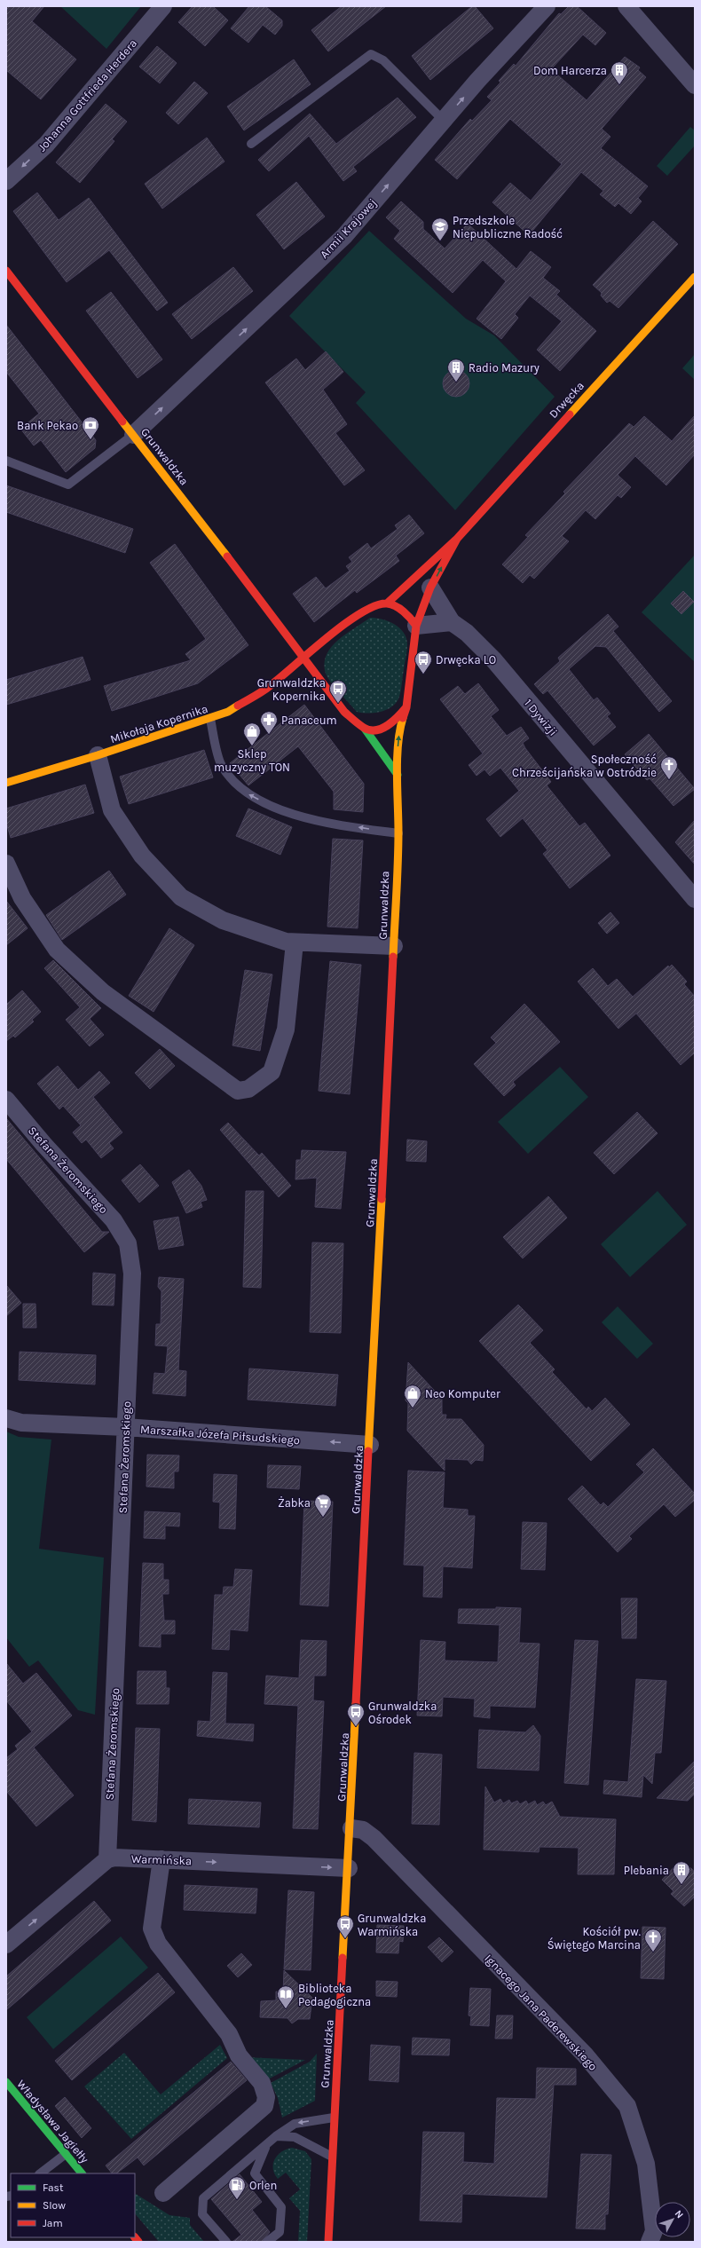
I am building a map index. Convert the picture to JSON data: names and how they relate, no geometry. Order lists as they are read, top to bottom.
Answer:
{
  "streets": {
    "street": [
      "Johanna Gottfrieda Herdera",
      "Armii Krajowej",
      "Drwęcka",
      "Grunwaldzka",
      "1 Dywizji",
      "Mikołaja Kopernika",
      "Stefana Żeromskiego",
      "Marszałka Józefa Piłsudskiego",
      "Warmińska",
      "Ignacego Jana Paderewskiego",
      "Władysława Jagiełły"
    ]
  },
  "crossings": [
    ["Armii Krajowej", "Grunwaldzka"],
    ["Drwęcka", "Grunwaldzka"],
    ["Drwęcka", "1 Dywizji"],
    ["Drwęcka", "Mikołaja Kopernika"],
    ["Grunwaldzka", "Mikołaja Kopernika"],
    ["Grunwaldzka", "Marszałka Józefa Piłsudskiego"],
    ["Grunwaldzka", "Warmińska"],
    ["Grunwaldzka", "Ignacego Jana Paderewskiego"],
    ["Stefana Żeromskiego", "Marszałka Józefa Piłsudskiego"],
    ["Stefana Żeromskiego", "Warmińska"]
  ],
  "one_way": [
    "Johanna Gottfrieda Herdera",
    "Armii Krajowej",
    "Marszałka Józefa Piłsudskiego",
    "Warmińska"
  ],
  "places": {
    "building": ["Dom Harcerza", "Radio Mazury", "Plebania"],
    "school or university": ["Przedszkole Niepubliczne Radość"],
    "bank": ["Bank Pekao"],
    "bus stop": [
      "Drwęcka LO",
      "Grunwaldzka Kopernika",
      "Grunwaldzka Ośrodek",
      "Grunwaldzka Warmińska"
    ],
    "pharmacy": ["Panaceum"],
    "shop": ["Sklep muzyczny TON", "Neo Komputer"],
    "church": ["Społeczność Chrześcijańska w Ostródzie", "Kościół pw. Świętego Marcina"],
    "supermarket": ["Żabka"],
    "library": ["Biblioteka Pedagogiczna"],
    "fuel station": ["Orlen"]
  },
  "legend": ["Fast", "Slow", "Jam"],
  "north": "top right"
}
